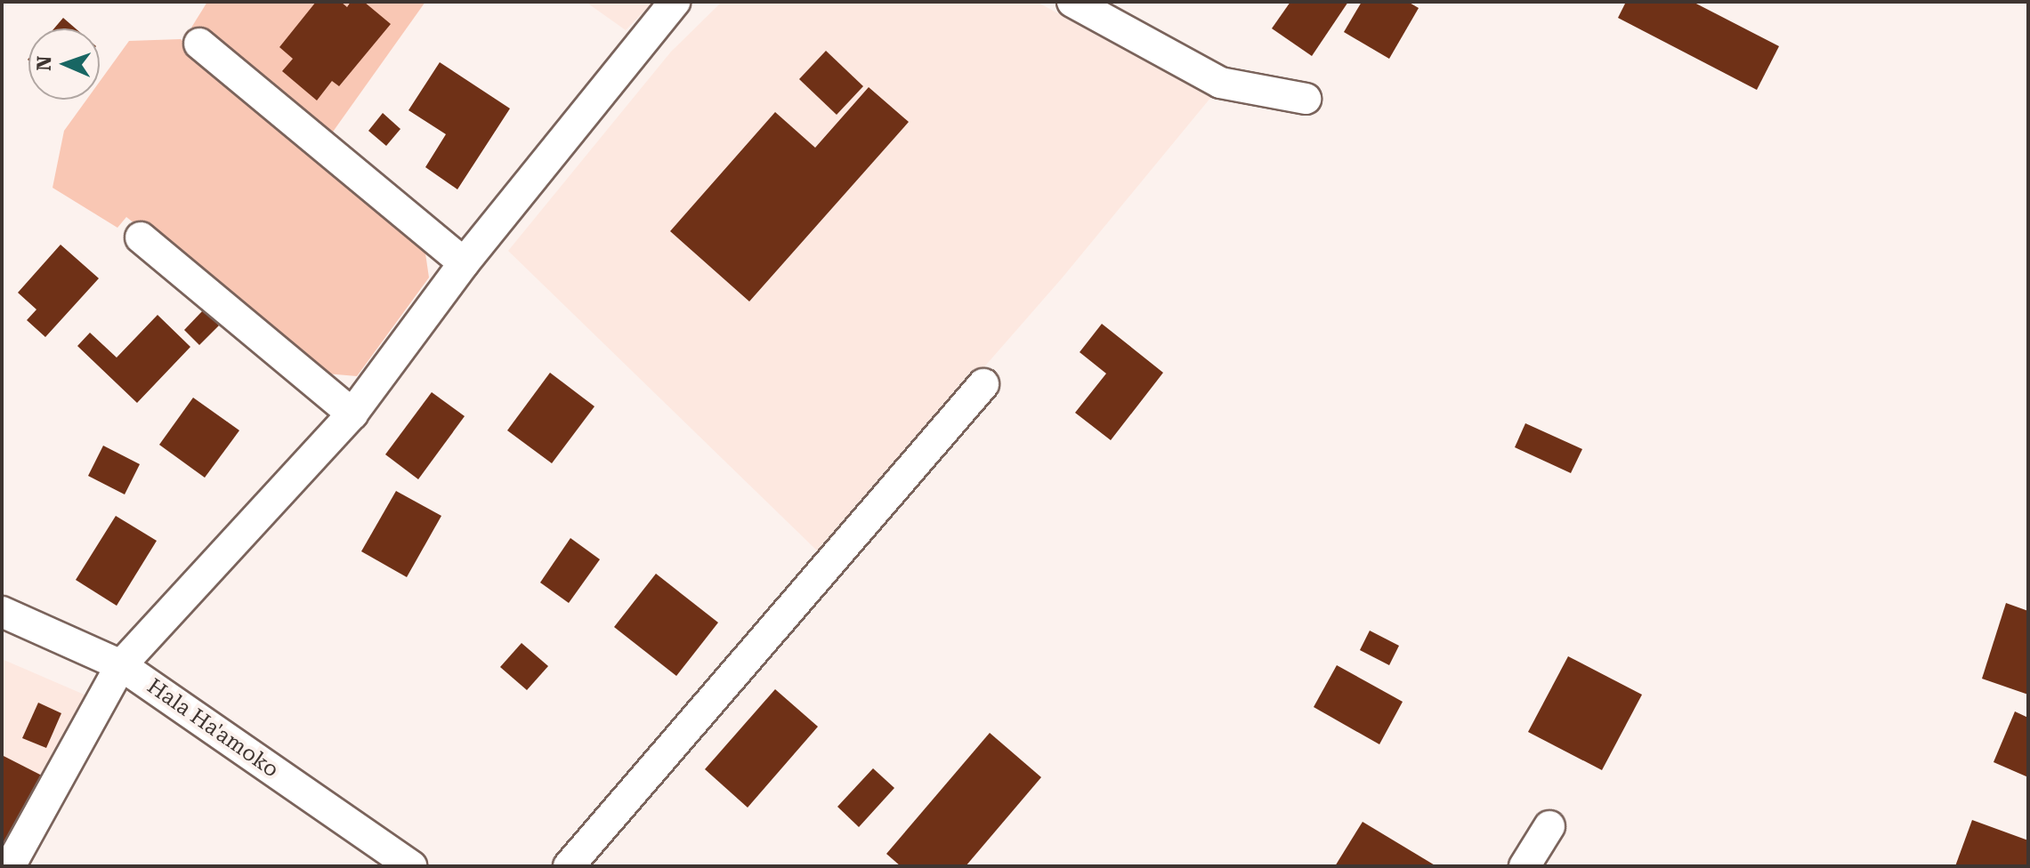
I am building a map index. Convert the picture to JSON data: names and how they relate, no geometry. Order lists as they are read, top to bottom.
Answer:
{
  "streets": {
    "street": ["Hala Ha'amoko"]
  },
  "north": "left"
}
